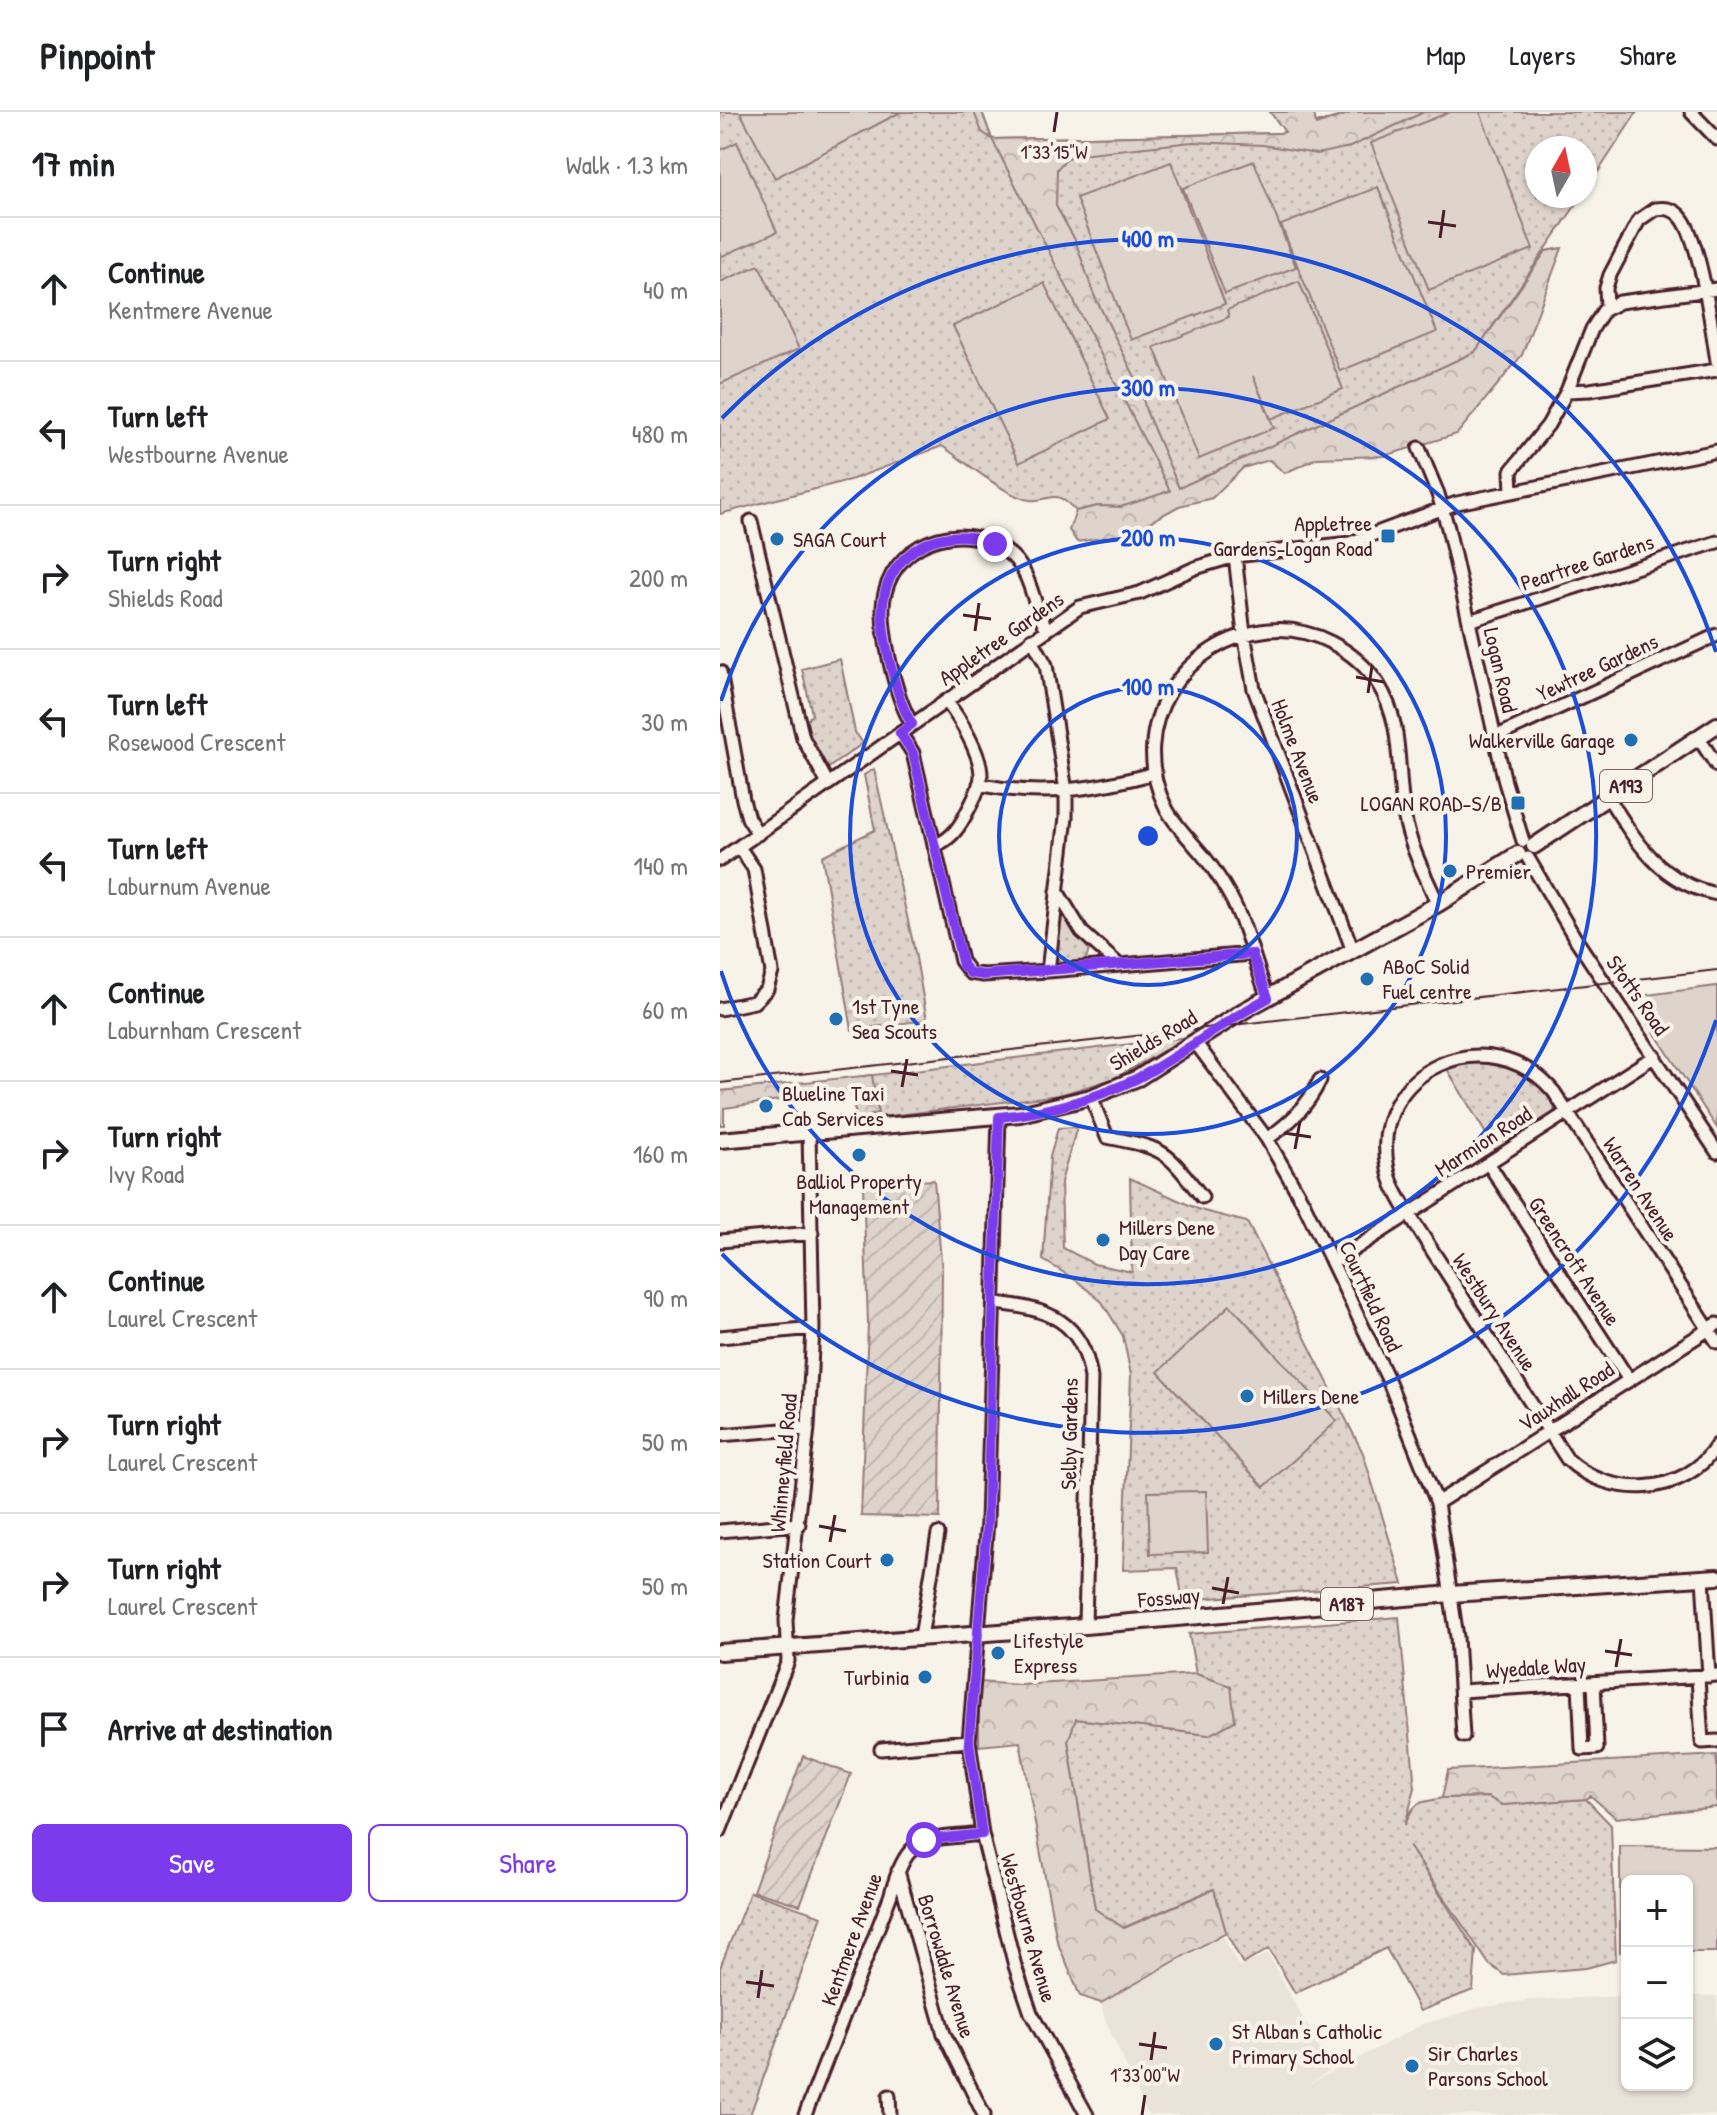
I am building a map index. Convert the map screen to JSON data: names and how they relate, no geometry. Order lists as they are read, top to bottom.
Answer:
{
  "streets": {
    "main road": [
      "A193",
      "Shields Road",
      "Fossway",
      "A187"
    ],
    "street": [
      "Peartree Gardens",
      "Appletree Gardens",
      "Yewtree Gardens",
      "Logan Road",
      "Holme Avenue",
      "Stotts Road",
      "Marmion Road",
      "Warren Avenue",
      "Greencroft Avenue",
      "Courtfield Road",
      "Westbury Avenue",
      "Vauxhall Road",
      "Selby Gardens",
      "Whinneyfield Road",
      "Wyedale Way",
      "Westbourne Avenue",
      "Kentmere Avenue",
      "Borrowdale Avenue"
    ]
  },
  "crossings": [
    ["Peartree Gardens", "Logan Road"],
    ["Appletree Gardens", "Logan Road"],
    ["Appletree Gardens", "Holme Avenue"],
    ["Yewtree Gardens", "Logan Road"],
    ["Logan Road", "Stotts Road"],
    ["Logan Road", "Shields Road"],
    ["Holme Avenue", "Shields Road"],
    ["Stotts Road", "Shields Road"],
    ["Stotts Road", "Marmion Road"],
    ["Shields Road", "Courtfield Road"],
    ["Shields Road", "Whinneyfield Road"],
    ["Shields Road", "Westbourne Avenue"],
    ["Marmion Road", "Warren Avenue"],
    ["Marmion Road", "Greencroft Avenue"],
    ["Marmion Road", "Courtfield Road"],
    ["Marmion Road", "Westbury Avenue"],
    ["Warren Avenue", "Westbury Avenue"],
    ["Warren Avenue", "Vauxhall Road"],
    ["Greencroft Avenue", "Vauxhall Road"],
    ["Courtfield Road", "Vauxhall Road"],
    ["Courtfield Road", "Fossway"],
    ["Courtfield Road", "Wyedale Way"],
    ["Westbury Avenue", "Vauxhall Road"],
    ["Selby Gardens", "Fossway"],
    ["Selby Gardens", "Westbourne Avenue"],
    ["Whinneyfield Road", "Fossway"],
    ["Fossway", "Wyedale Way"],
    ["Fossway", "Westbourne Avenue"],
    ["Westbourne Avenue", "Kentmere Avenue"],
    ["Kentmere Avenue", "Borrowdale Avenue"]
  ],
  "places": {
    "transit": ["Appletree Gardens-Logan Road", "LOGAN ROAD-S/B"],
    "other": [
      "SAGA Court",
      "Walkerville Garage",
      "Premier",
      "ABoC Solid Fuel centre",
      "1st Tyne Sea Scouts",
      "Blueline Taxi Cab Services",
      "Balliol Property Management",
      "Millers Dene Day Care",
      "Millers Dene",
      "Station Court",
      "Lifestyle Express",
      "Turbinia",
      "St Alban's Catholic Primary School",
      "Sir Charles Parsons School"
    ]
  },
  "north": "top",
  "page": {
    "header": "Pinpoint",
    "nav": ["Map", "Layers", "Share"],
    "heading": ["17 min", "Walk · 1.3 km"],
    "list": [
      ["Continue", "Kentmere Avenue", "40 m"],
      ["Turn left", "Westbourne Avenue", "480 m"],
      ["Turn right", "Shields Road", "200 m"],
      ["Turn left", "Rosewood Crescent", "30 m"],
      ["Turn left", "Laburnum Avenue", "140 m"],
      ["Continue", "Laburnham Crescent", "60 m"],
      ["Turn right", "Ivy Road", "160 m"],
      ["Continue", "Laurel Crescent", "90 m"],
      ["Turn right", "Laurel Crescent", "50 m"],
      ["Turn right", "Laurel Crescent", "50 m"],
      "Arrive at destination"
    ],
    "buttons": ["Save", "Share"],
    "map_buttons": ["+", "−"]
  },
  "coordinates": ["1°33'15\"W", "1°33'00\"W"],
  "rings": [
    "400 m",
    "300 m",
    "200 m",
    "100 m"
  ]
}
